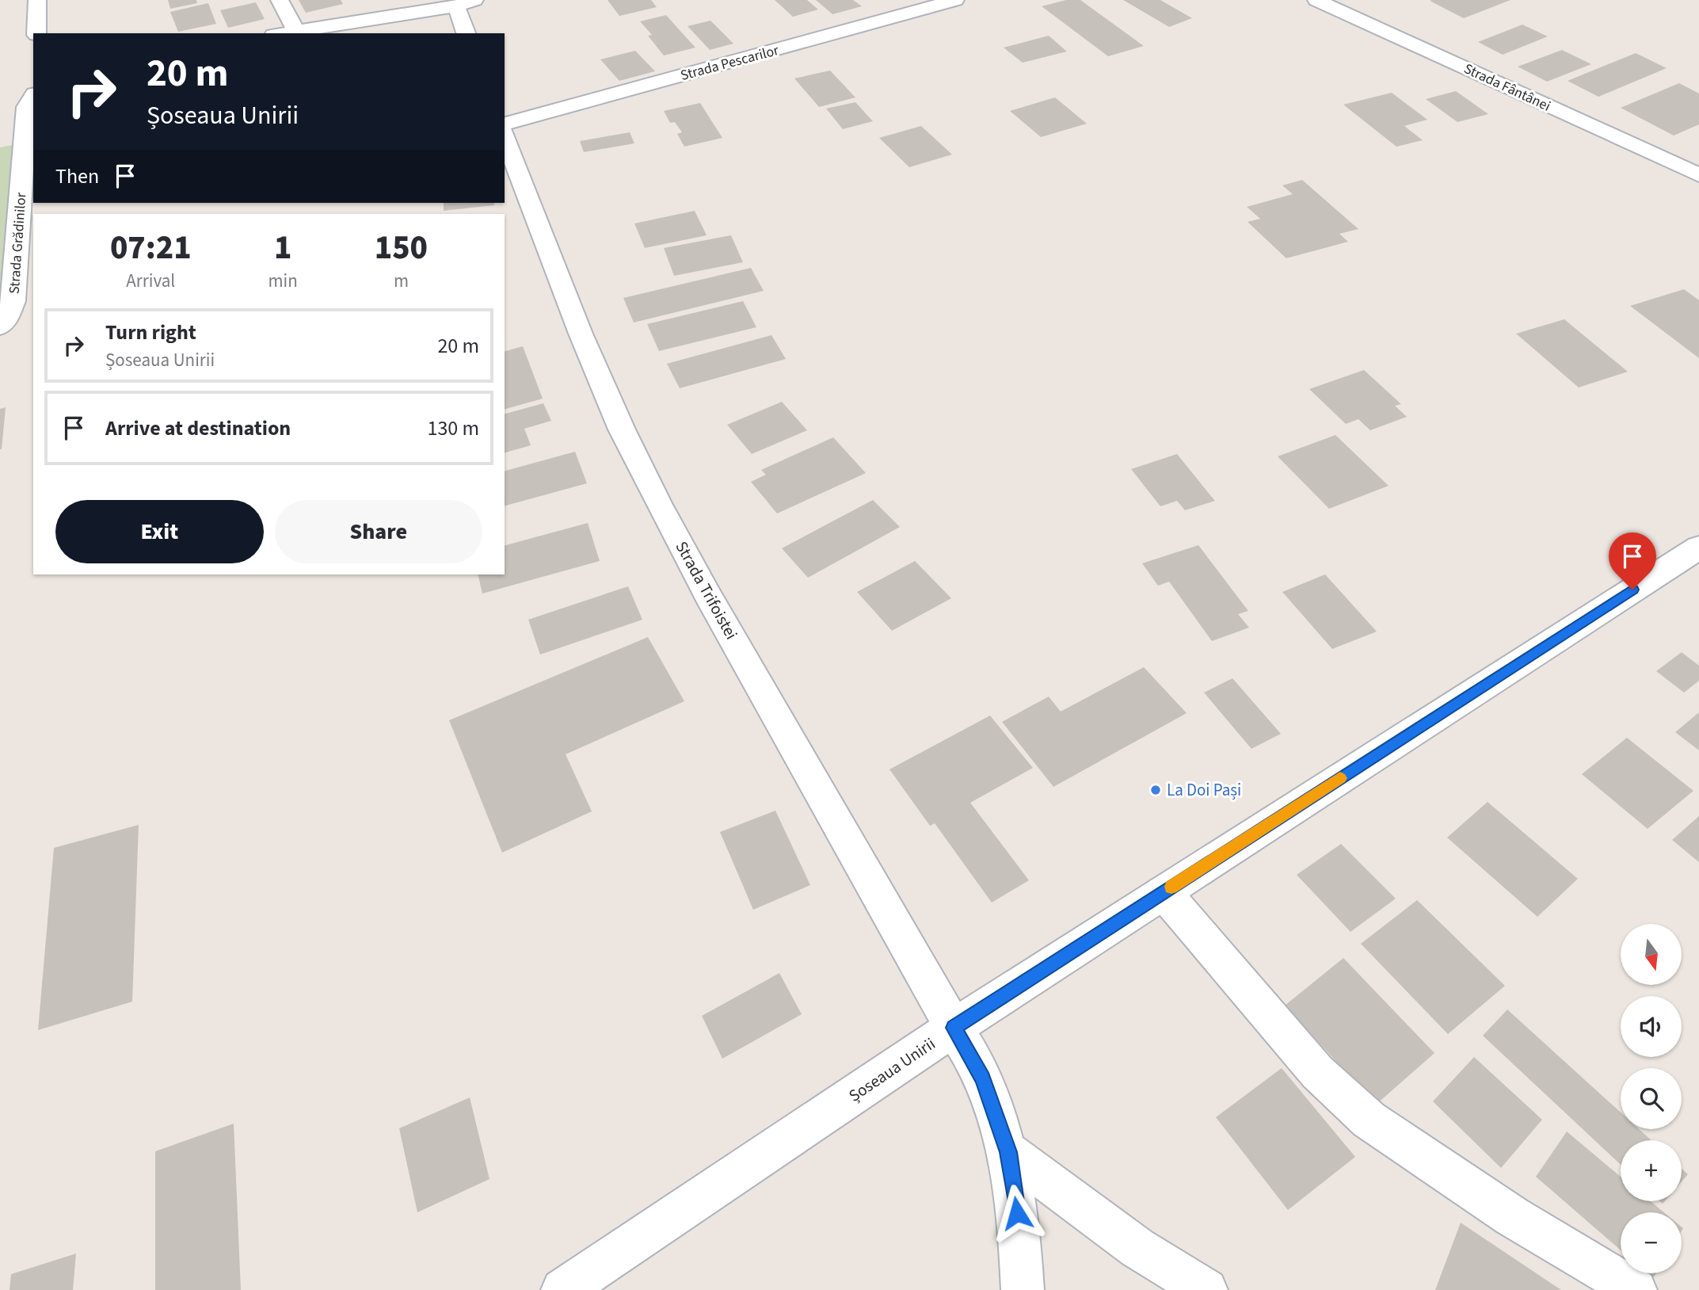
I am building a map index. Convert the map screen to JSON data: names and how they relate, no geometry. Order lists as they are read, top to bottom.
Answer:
{
  "streets": {
    "street": [
      "Strada Pescarilor",
      "Strada Fântânei",
      "Strada Grădinilor",
      "Strada Trifoistei",
      "Șoseaua Unirii"
    ]
  },
  "crossings": [
    ["Strada Trifoistei", "Șoseaua Unirii"]
  ],
  "places": ["La Doi Pași"],
  "north": "bottom",
  "page": {
    "turn": ["20 m", "Șoseaua Unirii"],
    "then": "Then",
    "eta": [
      "07:21",
      "Arrival",
      "1",
      "min",
      "150",
      "m"
    ],
    "list": [
      {
        "name": "Turn right",
        "note": "Șoseaua Unirii",
        "value": "20 m"
      },
      {
        "name": "Arrive at destination",
        "value": "130 m"
      }
    ],
    "buttons": ["Exit", "Share"],
    "map_buttons": ["+", "−"]
  }
}
